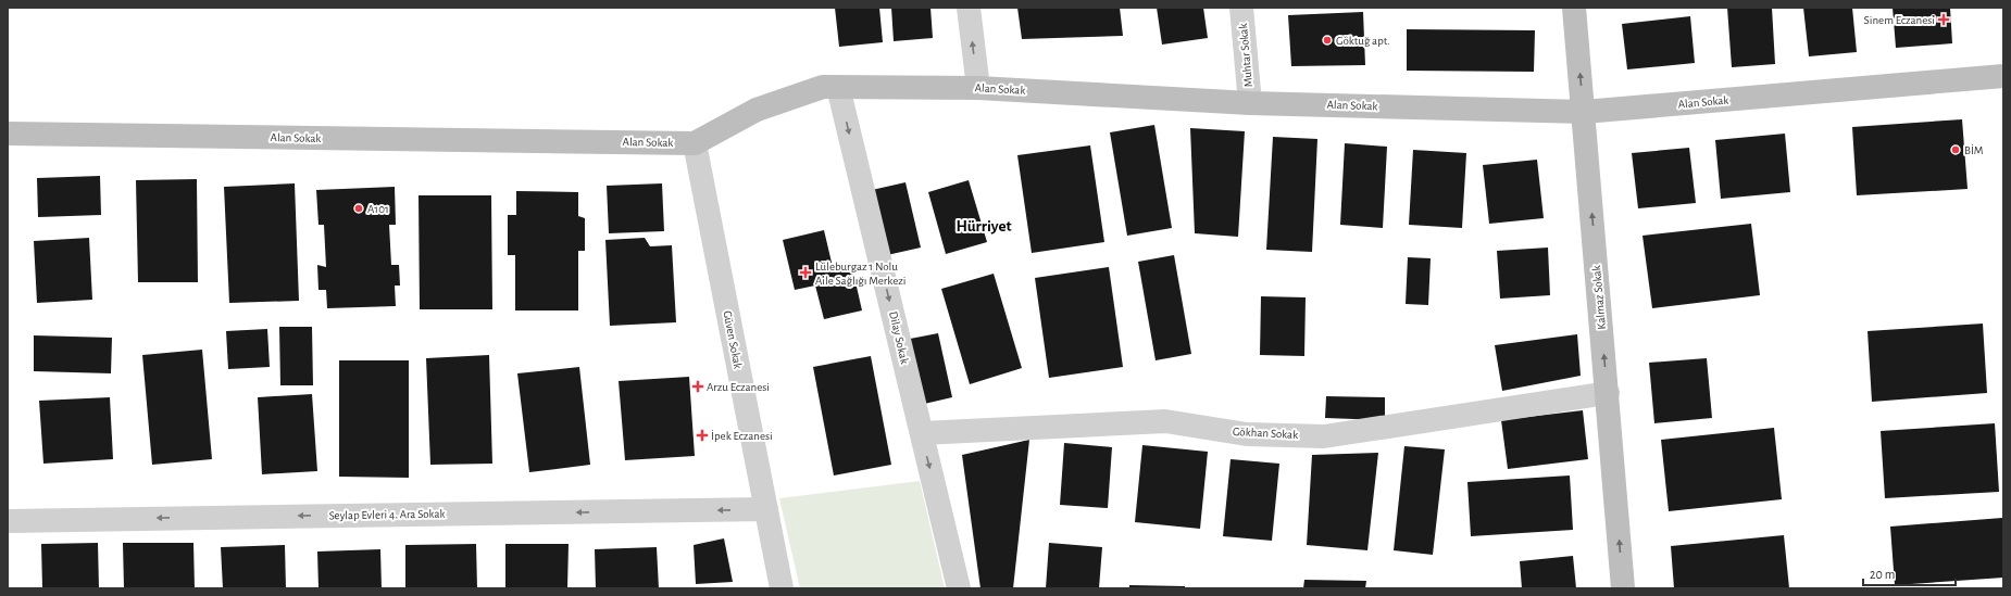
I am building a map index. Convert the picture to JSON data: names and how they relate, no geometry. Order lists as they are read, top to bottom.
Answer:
{
  "streets": {
    "street": [
      "Muhtar Sokak",
      "Alan Sokak",
      "Kalmaz Sokak",
      "Dilay Sokak",
      "Güven Sokak",
      "Gökhan Sokak",
      "Seylap Evleri 4. Ara Sokak"
    ]
  },
  "crossings": [
    ["Muhtar Sokak", "Alan Sokak"],
    ["Alan Sokak", "Kalmaz Sokak"],
    ["Alan Sokak", "Dilay Sokak"],
    ["Alan Sokak", "Güven Sokak"],
    ["Kalmaz Sokak", "Gökhan Sokak"],
    ["Dilay Sokak", "Gökhan Sokak"],
    ["Güven Sokak", "Seylap Evleri 4. Ara Sokak"]
  ],
  "one_way": ["Kalmaz Sokak", "Dilay Sokak", "Seylap Evleri 4. Ara Sokak"],
  "districts": ["Hürriyet"],
  "places": {
    "health": [
      "Sinem Eczanesi",
      "Lüleburgaz 1 Nolu Aile Sağlığı Merkezi",
      "Arzu Eczanesi",
      "İpek Eczanesi"
    ],
    "other": ["Göktuğ apt.", "BİM", "A101"]
  },
  "scale_bar": "20 m"
}
